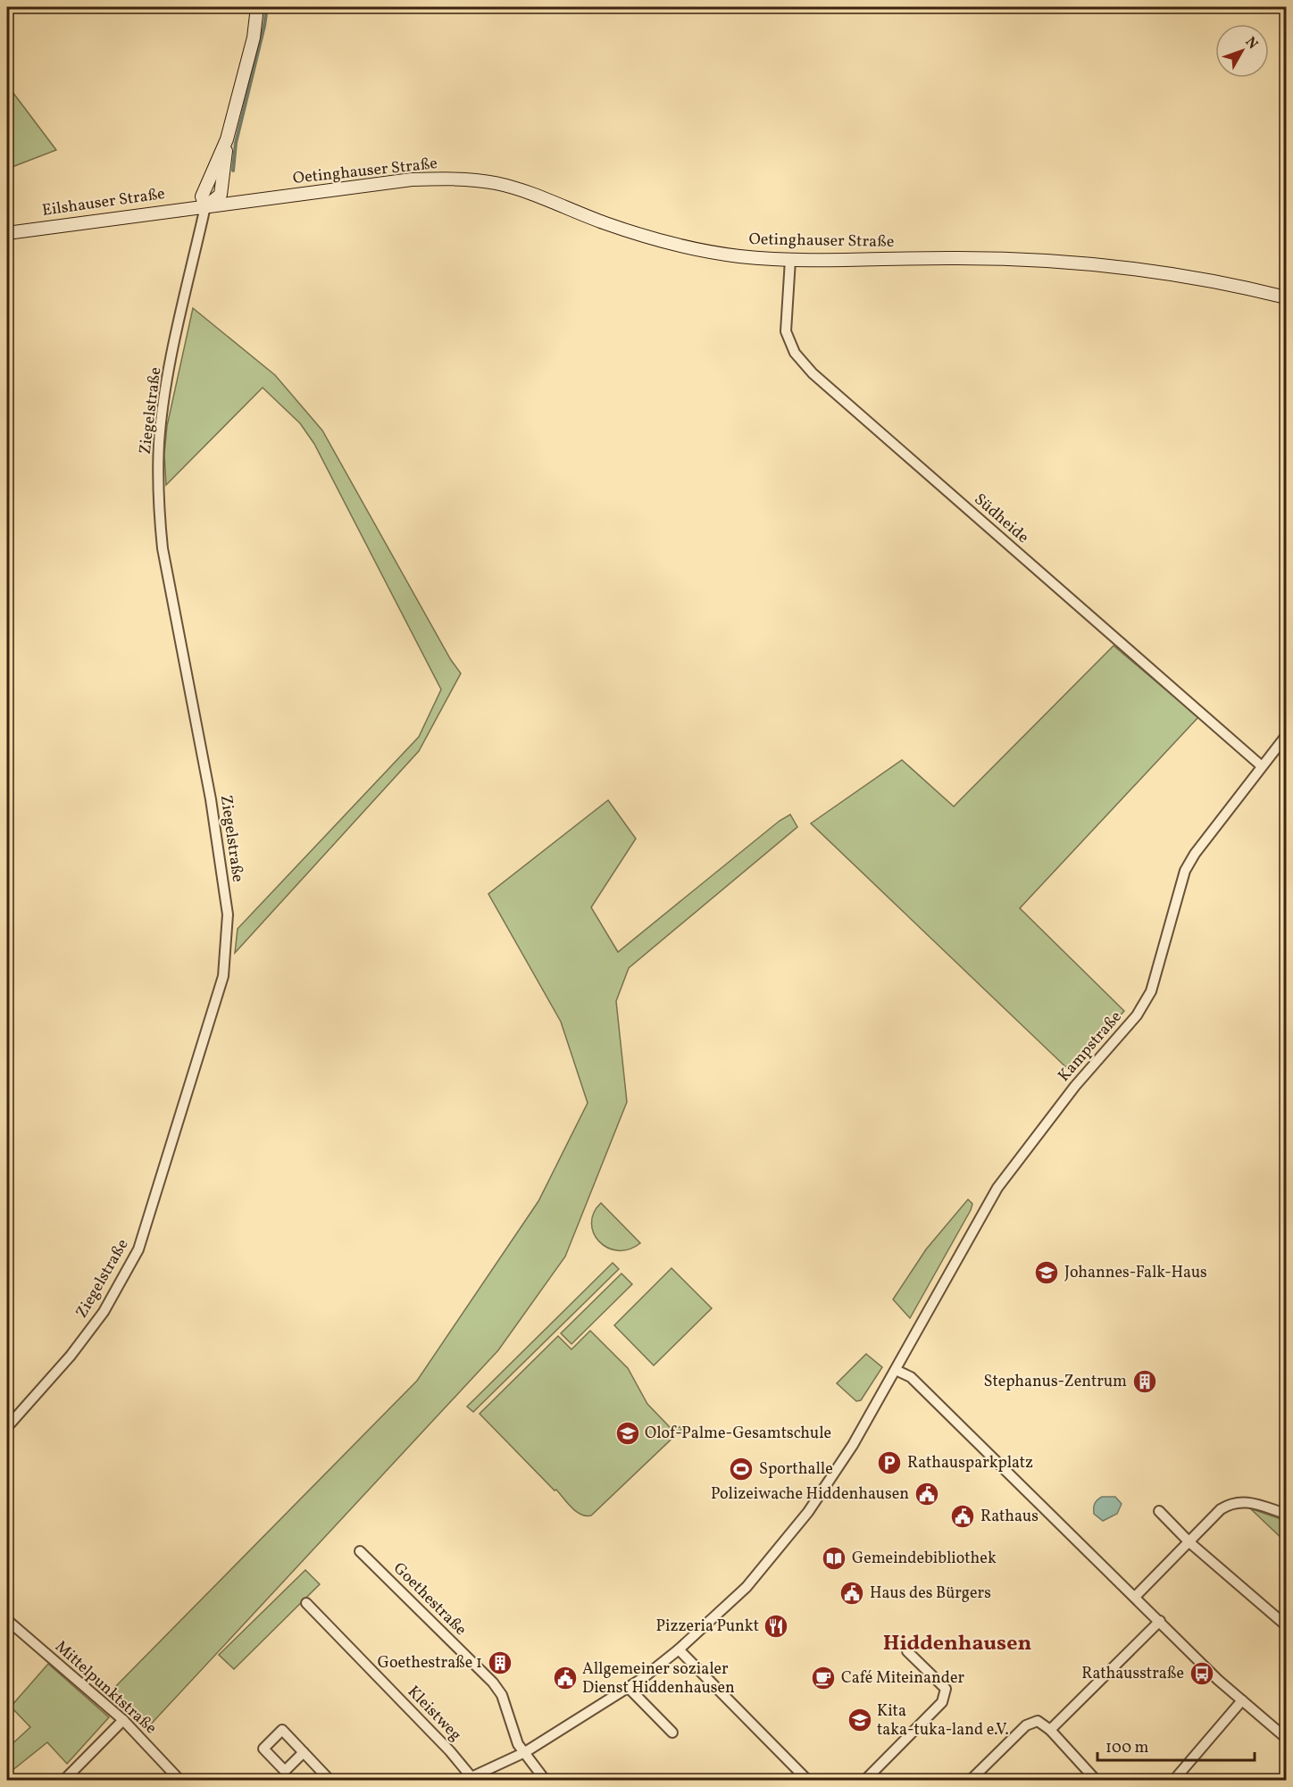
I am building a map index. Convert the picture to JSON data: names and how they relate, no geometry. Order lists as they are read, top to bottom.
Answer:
{
  "streets": {
    "street": [
      "Oetinghauser Straße",
      "Eilshauser Straße",
      "Ziegelstraße",
      "Südheide",
      "Kampstraße",
      "Goethestraße",
      "Mittelpunktstraße",
      "Kleistweg"
    ]
  },
  "crossings": [
    ["Oetinghauser Straße", "Eilshauser Straße"],
    ["Oetinghauser Straße", "Ziegelstraße"],
    ["Oetinghauser Straße", "Südheide"],
    ["Eilshauser Straße", "Ziegelstraße"],
    ["Südheide", "Kampstraße"],
    ["Kampstraße", "Goethestraße"],
    ["Kampstraße", "Kleistweg"]
  ],
  "districts": ["Hiddenhausen"],
  "places": {
    "school or university": ["Johannes-Falk-Haus", "Olof-Palme-Gesamtschule", "Kita taka-tuka-land e.V."],
    "building": ["Stephanus-Zentrum", "Goethestraße 1"],
    "parking": ["Rathausparkplatz"],
    "sports": ["Sporthalle"],
    "public building": [
      "Polizeiwache Hiddenhausen",
      "Rathaus",
      "Haus des Bürgers",
      "Allgemeiner sozialer Dienst Hiddenhausen"
    ],
    "library": ["Gemeindebibliothek"],
    "restaurant": ["Pizzeria Punkt"],
    "bus stop": ["Rathausstraße"],
    "cafe": ["Café Miteinander"]
  },
  "scale_bar": "100 m",
  "north": "top right"
}
